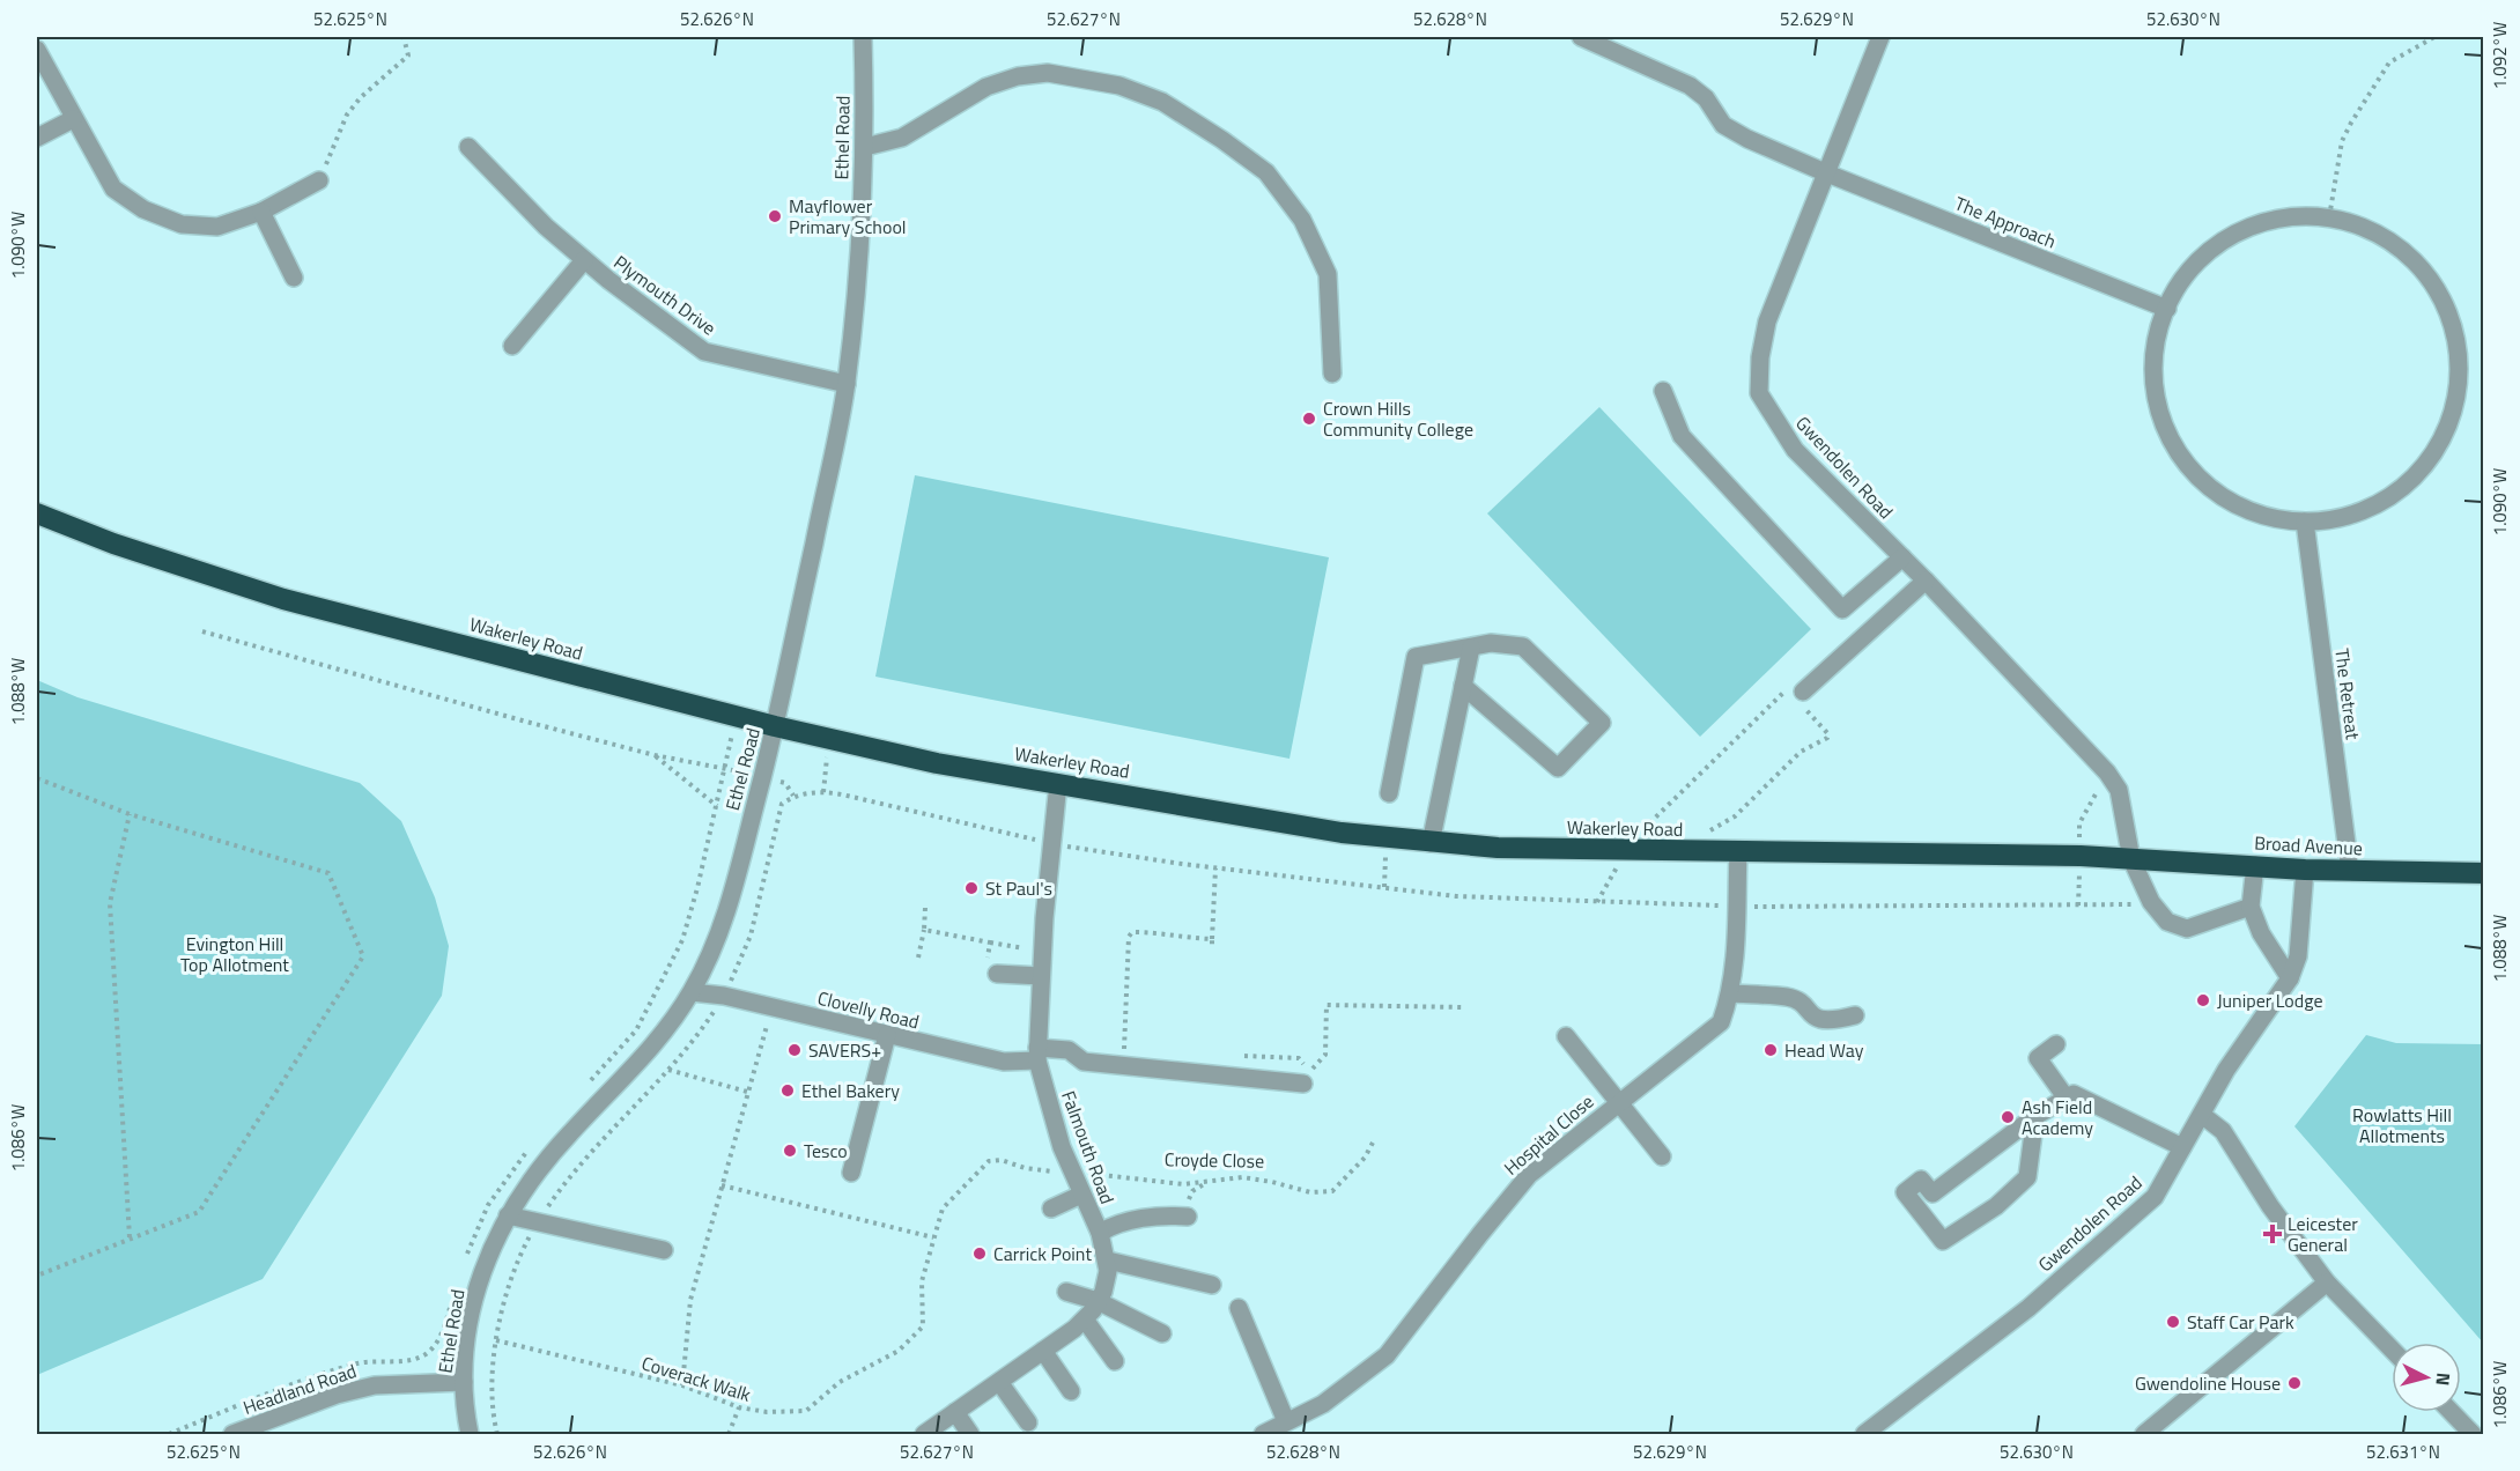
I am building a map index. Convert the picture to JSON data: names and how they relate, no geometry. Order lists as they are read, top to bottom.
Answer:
{
  "streets": {
    "highway": ["Wakerley Road", "Broad Avenue"],
    "street": [
      "Ethel Road",
      "The Approach",
      "Plymouth Drive",
      "Gwendolen Road",
      "The Retreat",
      "Clovelly Road",
      "Hospital Close",
      "Falmouth Road",
      "Headland Road"
    ],
    "path": ["Croyde Close", "Coverack Walk"]
  },
  "crossings": [
    ["Ethel Road", "Plymouth Drive"],
    ["Ethel Road", "Wakerley Road"],
    ["Ethel Road", "Clovelly Road"],
    ["Ethel Road", "Headland Road"],
    ["The Approach", "Gwendolen Road"],
    ["Gwendolen Road", "Wakerley Road"],
    ["Gwendolen Road", "Broad Avenue"],
    ["Wakerley Road", "Broad Avenue"],
    ["Wakerley Road", "Hospital Close"],
    ["Wakerley Road", "Falmouth Road"],
    ["The Retreat", "Broad Avenue"],
    ["Clovelly Road", "Falmouth Road"],
    ["Falmouth Road", "Croyde Close"],
    ["Falmouth Road", "Coverack Walk"],
    ["Croyde Close", "Coverack Walk"]
  ],
  "parks": ["Evington Hill Top Allotment", "Rowlatts Hill Allotments"],
  "places": {
    "other": [
      "Mayflower Primary School",
      "Crown Hills Community College",
      "St Paul's",
      "Juniper Lodge",
      "SAVERS+",
      "Head Way",
      "Ethel Bakery",
      "Ash Field Academy",
      "Tesco",
      "Carrick Point",
      "Staff Car Park",
      "Gwendoline House"
    ],
    "health": ["Leicester General"]
  },
  "north": "right",
  "coordinates": [
    "52.625°N",
    "52.626°N",
    "52.627°N",
    "52.628°N",
    "52.629°N",
    "52.630°N",
    "1.092°W",
    "1.090°W",
    "1.088°W",
    "1.086°W",
    "52.631°N"
  ]
}
